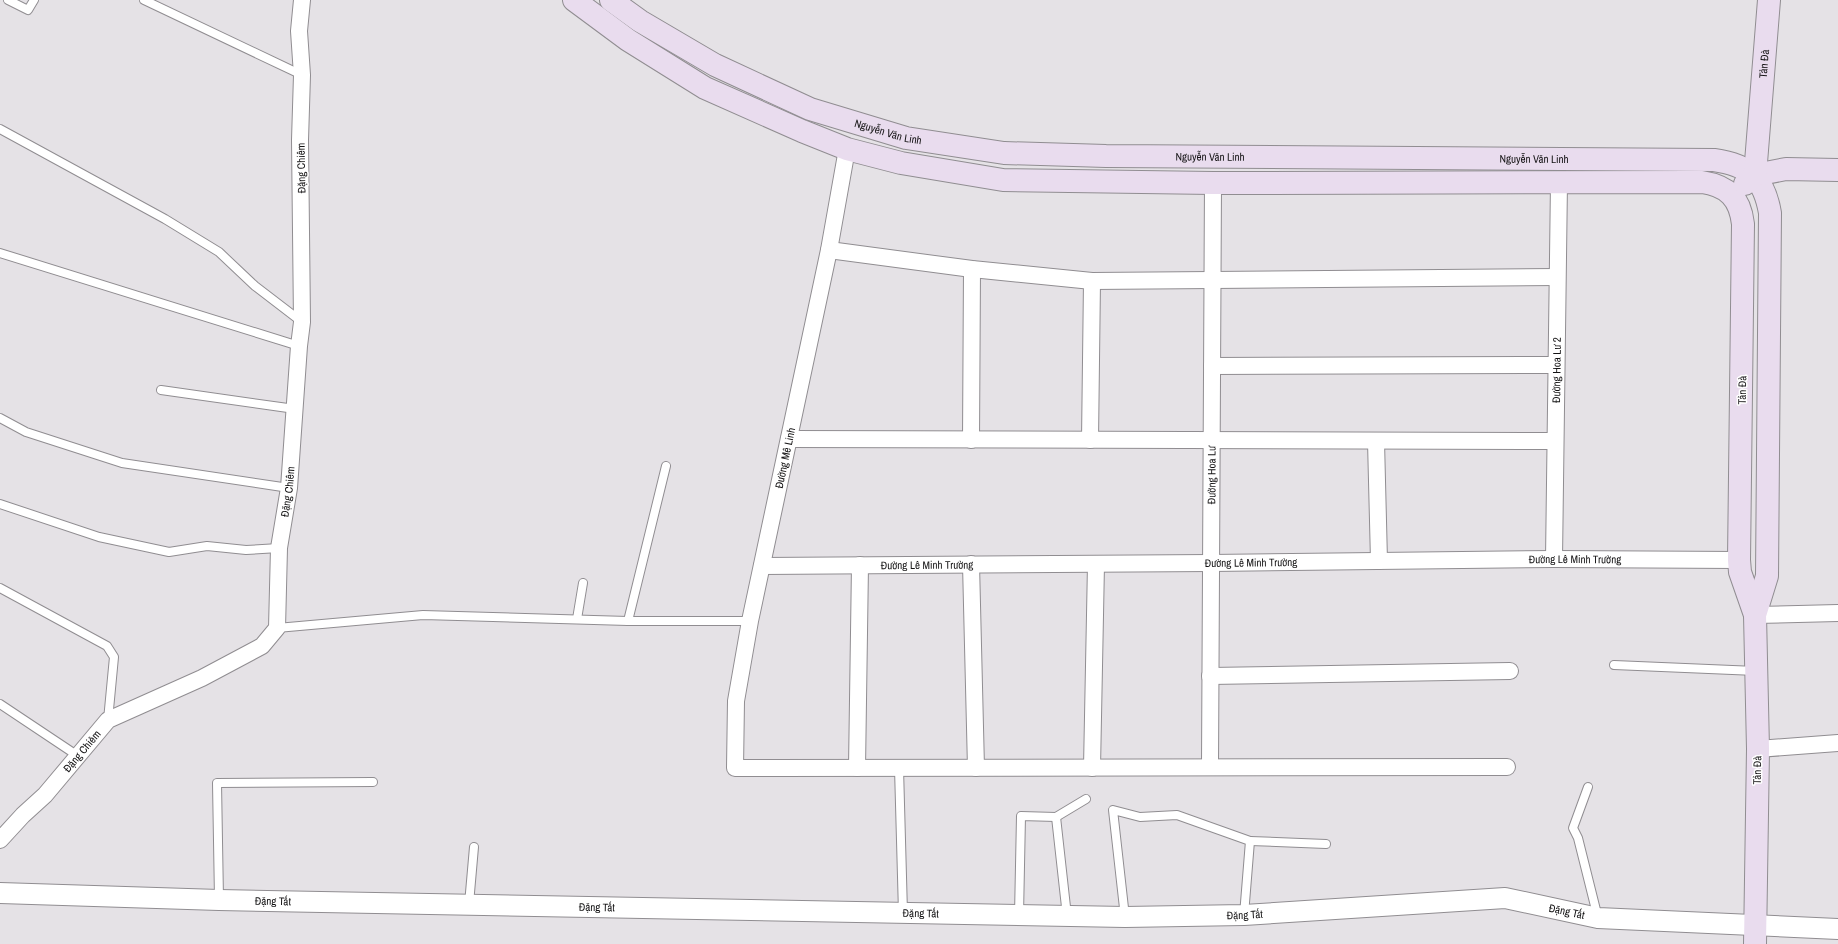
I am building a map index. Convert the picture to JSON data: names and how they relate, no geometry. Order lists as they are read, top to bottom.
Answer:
{
  "streets": {
    "main road": ["Tản Đà", "Nguyễn Văn Linh"],
    "street": [
      "Đặng Chiêm",
      "Đường Hoa Lư 2",
      "Đường Mê Linh",
      "Đường Hoa Lư",
      "Đường Lê Minh Trường",
      "Đặng Tất"
    ]
  },
  "crossings": [
    ["Tản Đà", "Nguyễn Văn Linh"],
    ["Tản Đà", "Đường Lê Minh Trường"],
    ["Tản Đà", "Đặng Tất"],
    ["Đường Hoa Lư 2", "Đường Lê Minh Trường"],
    ["Đường Mê Linh", "Đường Lê Minh Trường"],
    ["Đường Hoa Lư", "Đường Lê Minh Trường"]
  ]
}
